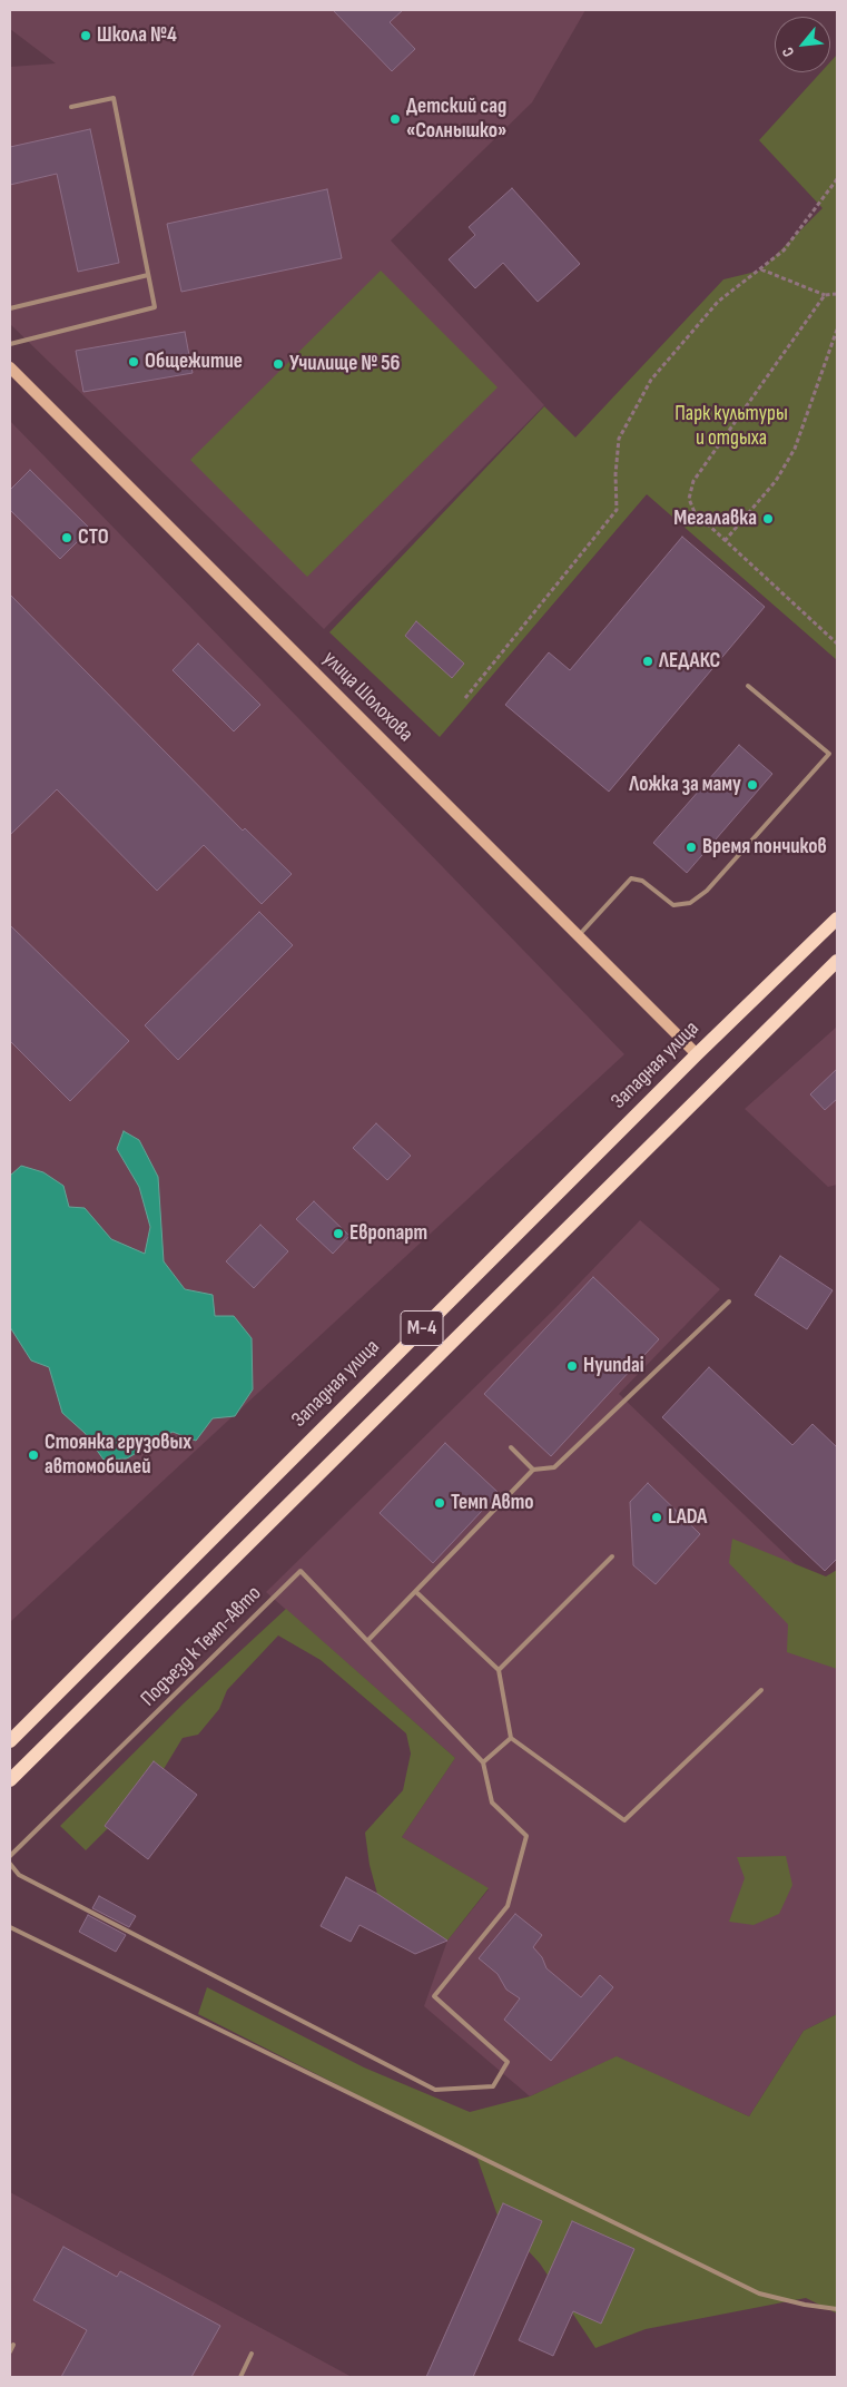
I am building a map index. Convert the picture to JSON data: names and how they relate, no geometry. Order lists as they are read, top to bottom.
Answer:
{
  "streets": {
    "main road": ["Западная улица", "М-4"],
    "street": ["улица Шолохова"],
    "lane": ["Подъезд к Темп-Авто"]
  },
  "crossings": [
    ["улица Шолохова", "Западная улица"]
  ],
  "parks": ["Парк культуры и отдыха"],
  "places": [
    "Школа №4",
    "Детский сад «Солнышко»",
    "Общежитие",
    "Училище № 56",
    "Мегалавка",
    "СТО",
    "ЛЕДАКС",
    "Ложка за маму",
    "Время пончиков",
    "Европарт",
    "Hyundai",
    "Стоянка грузовых автомобилей",
    "Темп Авто",
    "LADA"
  ],
  "north": "bottom left"
}
